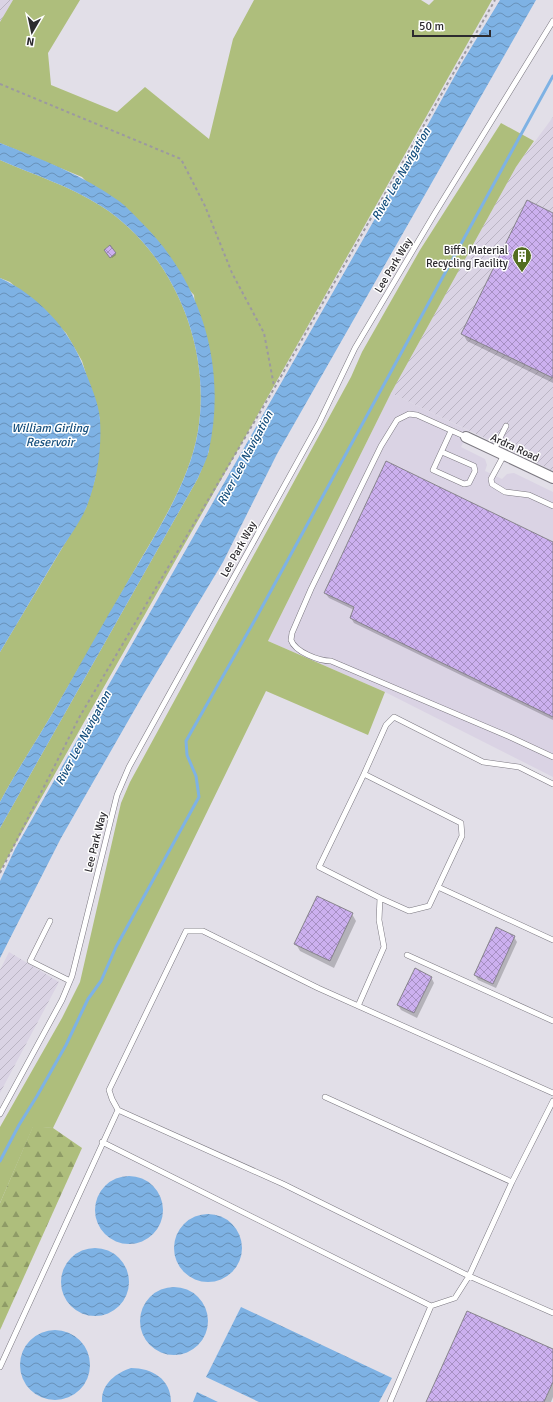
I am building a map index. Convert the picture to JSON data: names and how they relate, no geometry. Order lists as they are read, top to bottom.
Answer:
{
  "streets": {
    "street": ["Ardra Road"],
    "lane": ["Lee Park Way"]
  },
  "water": ["River Lee Navigation", "William Girling Reservoir"],
  "places": {
    "building": ["Biffa Material Recycling Facility"]
  },
  "scale_bar": "50 m",
  "north": "bottom"
}
